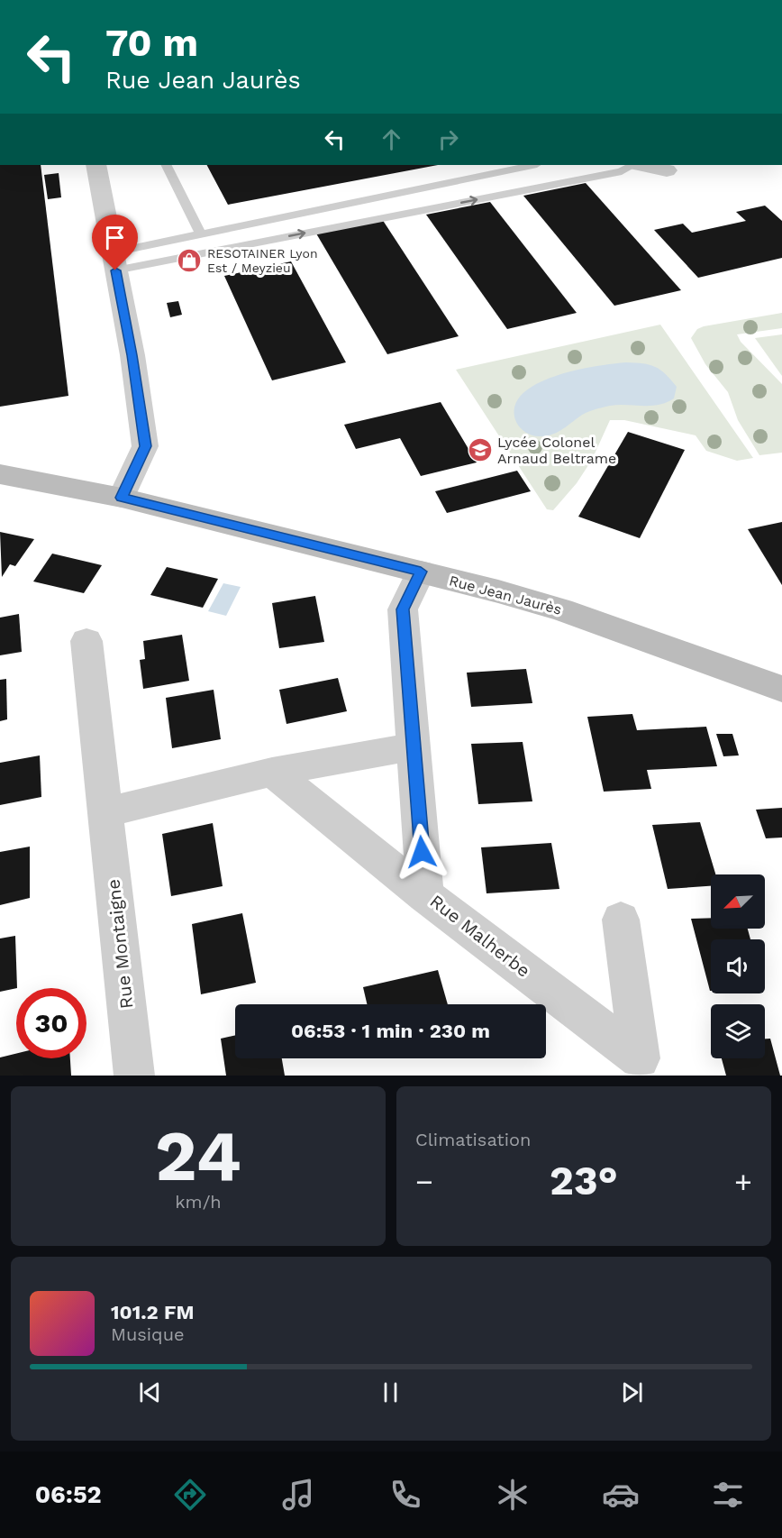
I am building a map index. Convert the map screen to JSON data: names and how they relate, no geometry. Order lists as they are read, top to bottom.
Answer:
{
  "streets": {
    "main road": ["Rue Jean Jaurès"],
    "street": ["Rue Malherbe", "Rue Montaigne"]
  },
  "crossings": [
    ["Rue Jean Jaurès", "Rue Malherbe"]
  ],
  "places": {
    "shop": ["RESOTAINER Lyon Est / Meyzieu"],
    "school or university": ["Lycée Colonel Arnaud Beltrame"]
  },
  "north": "bottom left",
  "page": {
    "turn": ["70 m", "Rue Jean Jaurès"],
    "limit": "30",
    "trip": "06:53 · 1 min · 230 m",
    "tile": [
      ["24", "km/h"],
      "Climatisation"
    ],
    "heat": ["−", "23°", "+"],
    "song": ["101.2 FM", "Musique"],
    "tabs": "06:52"
  }
}
